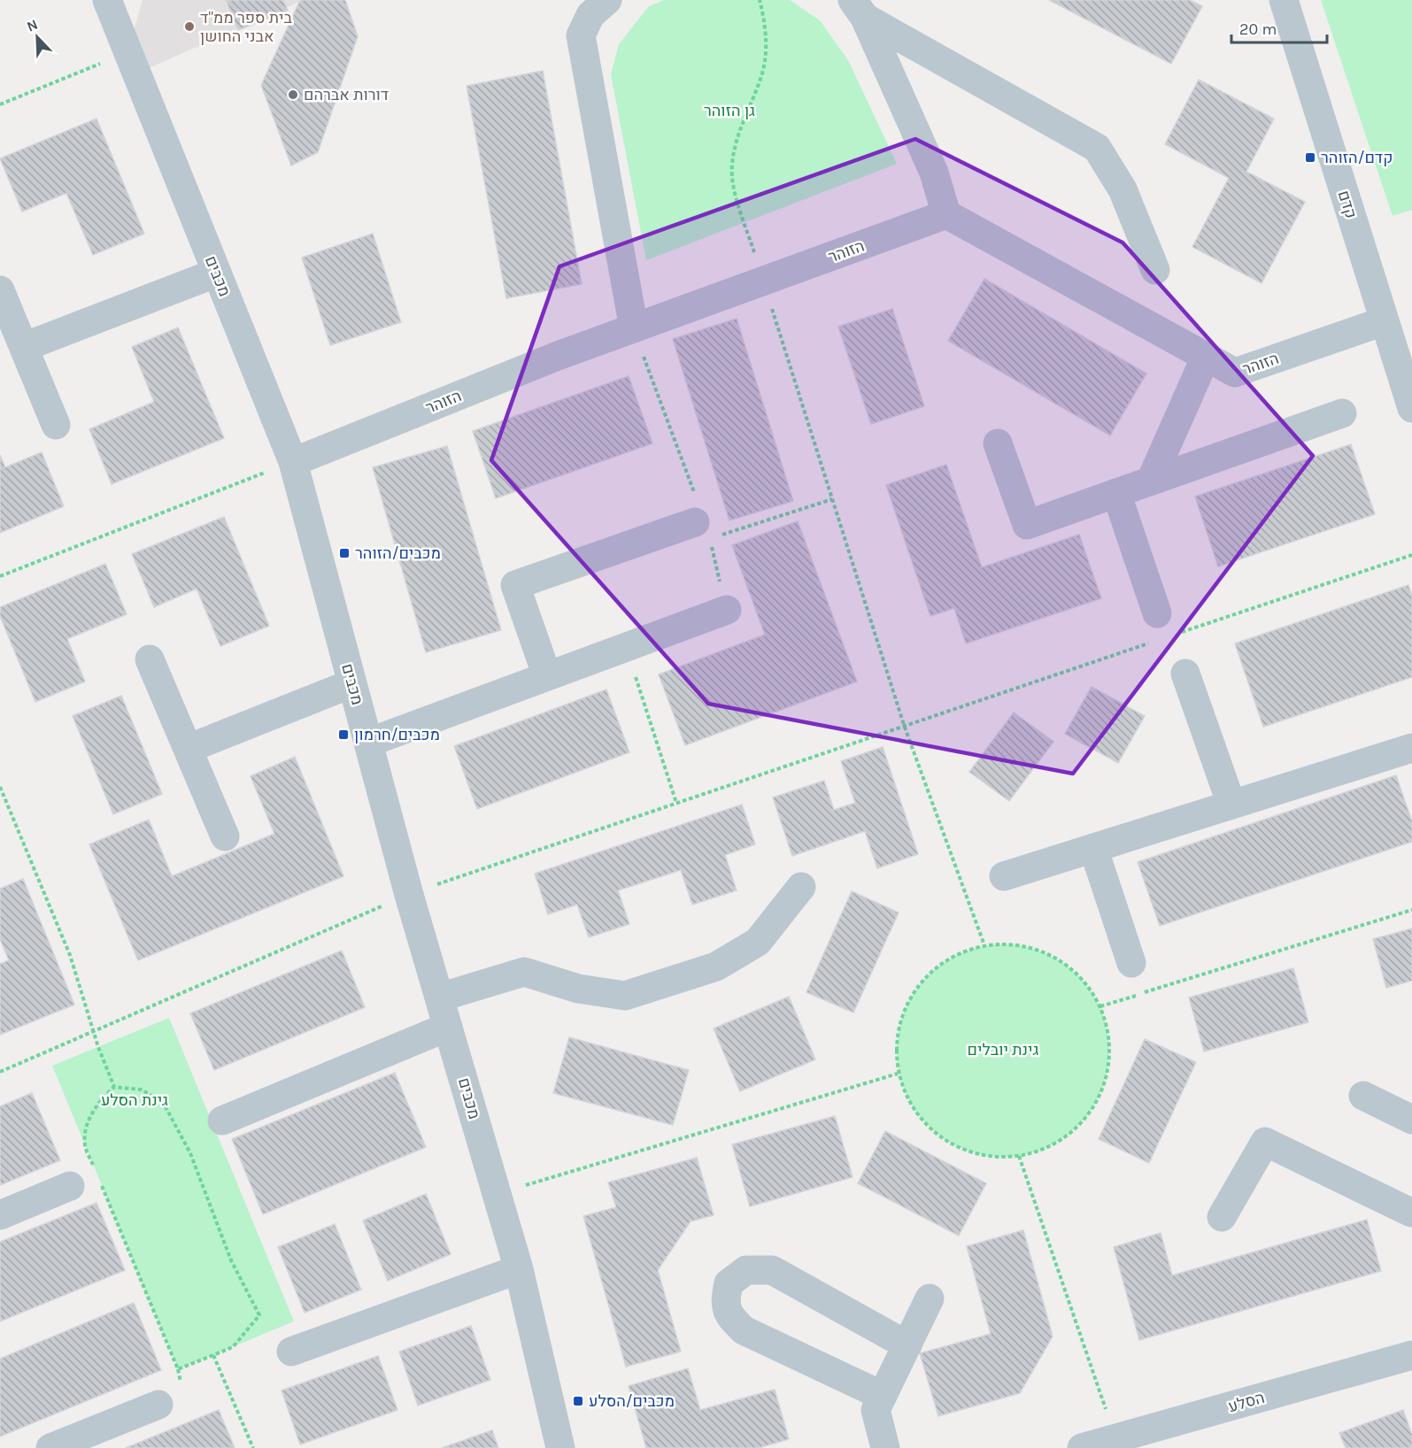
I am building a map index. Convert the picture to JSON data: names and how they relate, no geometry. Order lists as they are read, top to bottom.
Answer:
{
  "streets": {
    "street": [
      "קדם",
      "הזוהר",
      "מכבים",
      "הסלע"
    ]
  },
  "crossings": [
    ["קדם", "הזוהר"],
    ["הזוהר", "מכבים"]
  ],
  "parks": ["גן הזוהר", "גינת יובלים", "גינת הסלע"],
  "places": {
    "other": ["בית ספר ממ\"ד אבני החושן", "דורות אברהם"],
    "transit": [
      "קדם/הזוהר",
      "מכבים/הזוהר",
      "מכבים/חרמון",
      "מכבים/הסלע"
    ]
  },
  "scale_bar": "20 m",
  "north": "top left"
}
